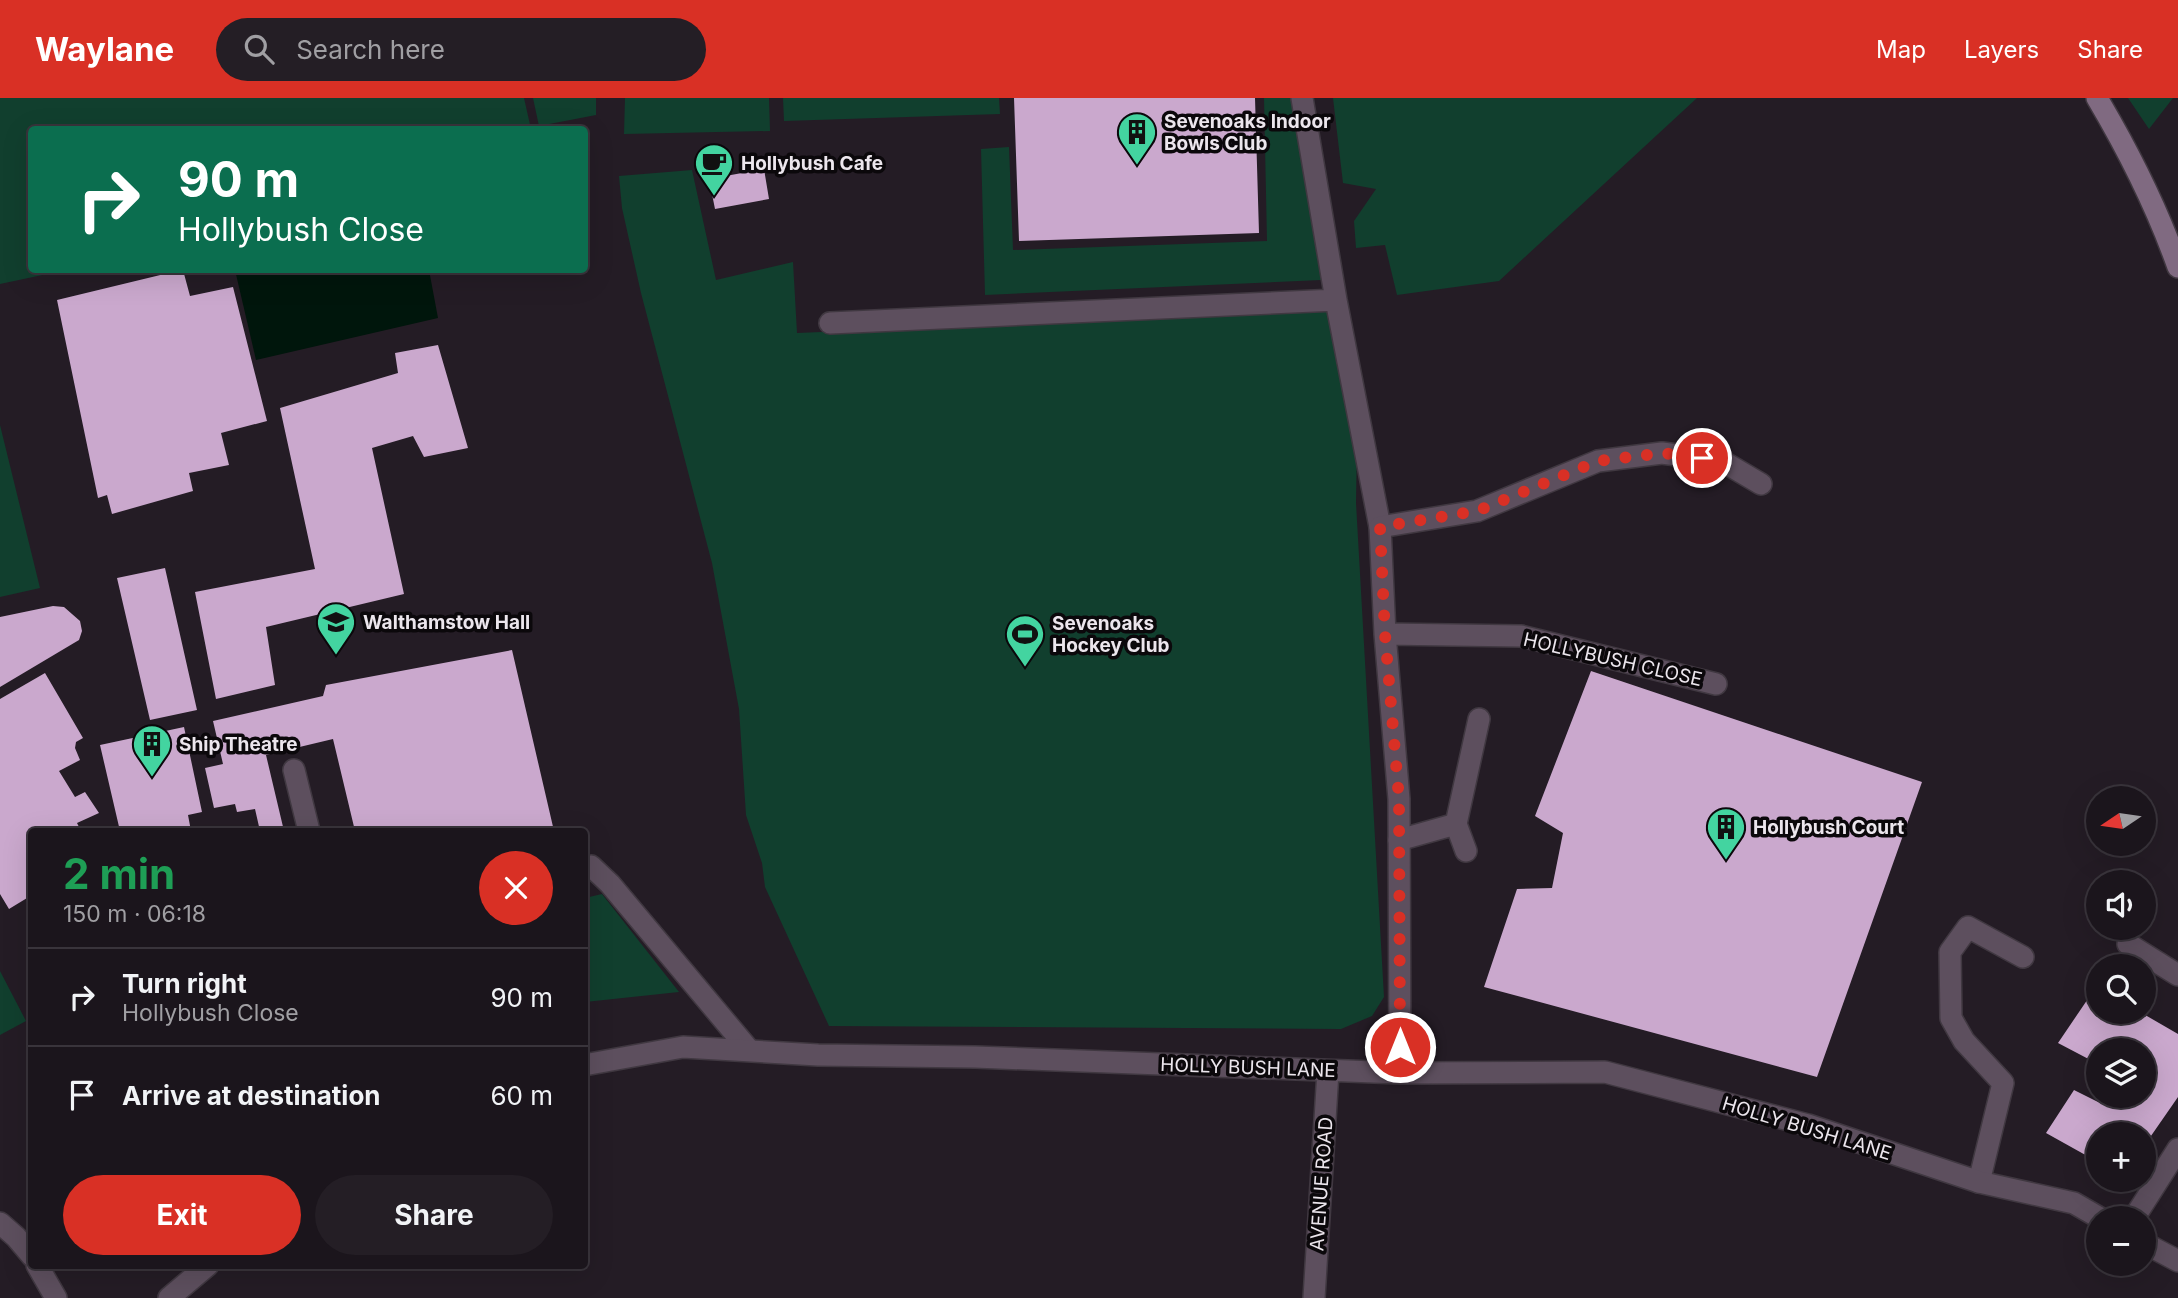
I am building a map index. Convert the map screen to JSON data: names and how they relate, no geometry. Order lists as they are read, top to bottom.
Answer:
{
  "streets": {
    "street": ["HOLLYBUSH CLOSE", "HOLLY BUSH LANE", "AVENUE ROAD"]
  },
  "crossings": [
    ["HOLLY BUSH LANE", "AVENUE ROAD"]
  ],
  "places": {
    "building": ["Sevenoaks Indoor Bowls Club", "Ship Theatre", "Hollybush Court"],
    "cafe": ["Hollybush Cafe"],
    "school or university": ["Walthamstow Hall"],
    "sports": ["Sevenoaks Hockey Club"]
  },
  "north": "left",
  "page": {
    "header": "Waylane",
    "search": "Search here",
    "nav": ["Map", "Layers", "Share"],
    "turn": ["90 m", "Hollybush Close"],
    "map_buttons": ["+", "−"],
    "heading": ["2 min", "150 m · 06:18"],
    "list": [
      {
        "name": "Turn right",
        "note": "Hollybush Close",
        "value": "90 m"
      },
      {
        "name": "Arrive at destination",
        "value": "60 m"
      }
    ],
    "buttons": ["Exit", "Share"]
  }
}
